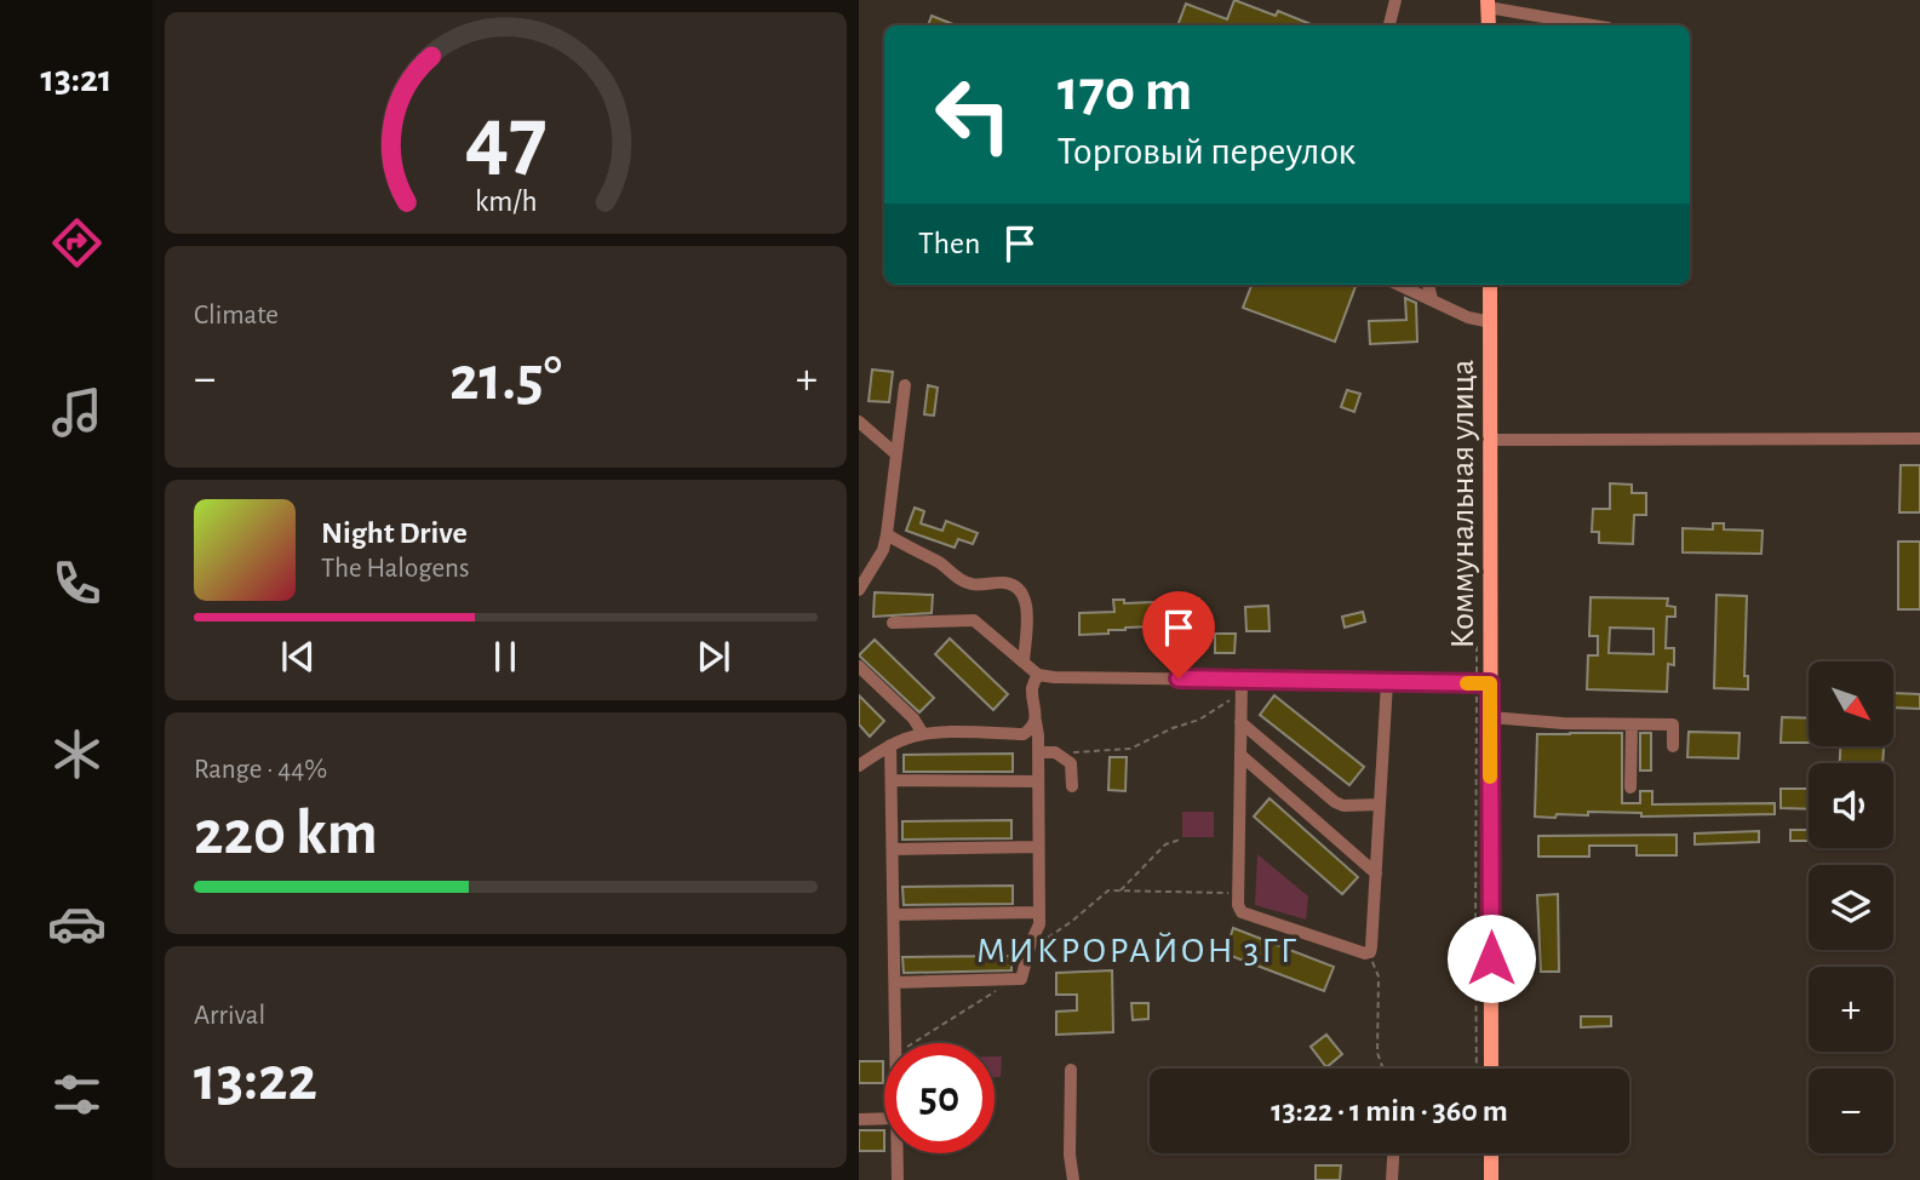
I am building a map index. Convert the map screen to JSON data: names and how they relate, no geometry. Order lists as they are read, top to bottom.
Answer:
{
  "streets": {
    "main road": ["Коммунальная улица"]
  },
  "districts": ["МИКРОРАЙОН 3ГГ"],
  "north": "bottom right",
  "page": {
    "tabs": "13:21",
    "turn": ["170 m", "Торговый переулок"],
    "then": "Then",
    "tile": [
      "Climate",
      ["Range · 44%", "220 km"],
      ["Arrival", "13:22"]
    ],
    "heat": ["−", "21.5°", "+"],
    "song": ["Night Drive", "The Halogens"],
    "map_buttons": ["+", "−"],
    "limit": "50",
    "trip": "13:22 · 1 min · 360 m",
    "gauge": ["47", "km/h"]
  }
}
